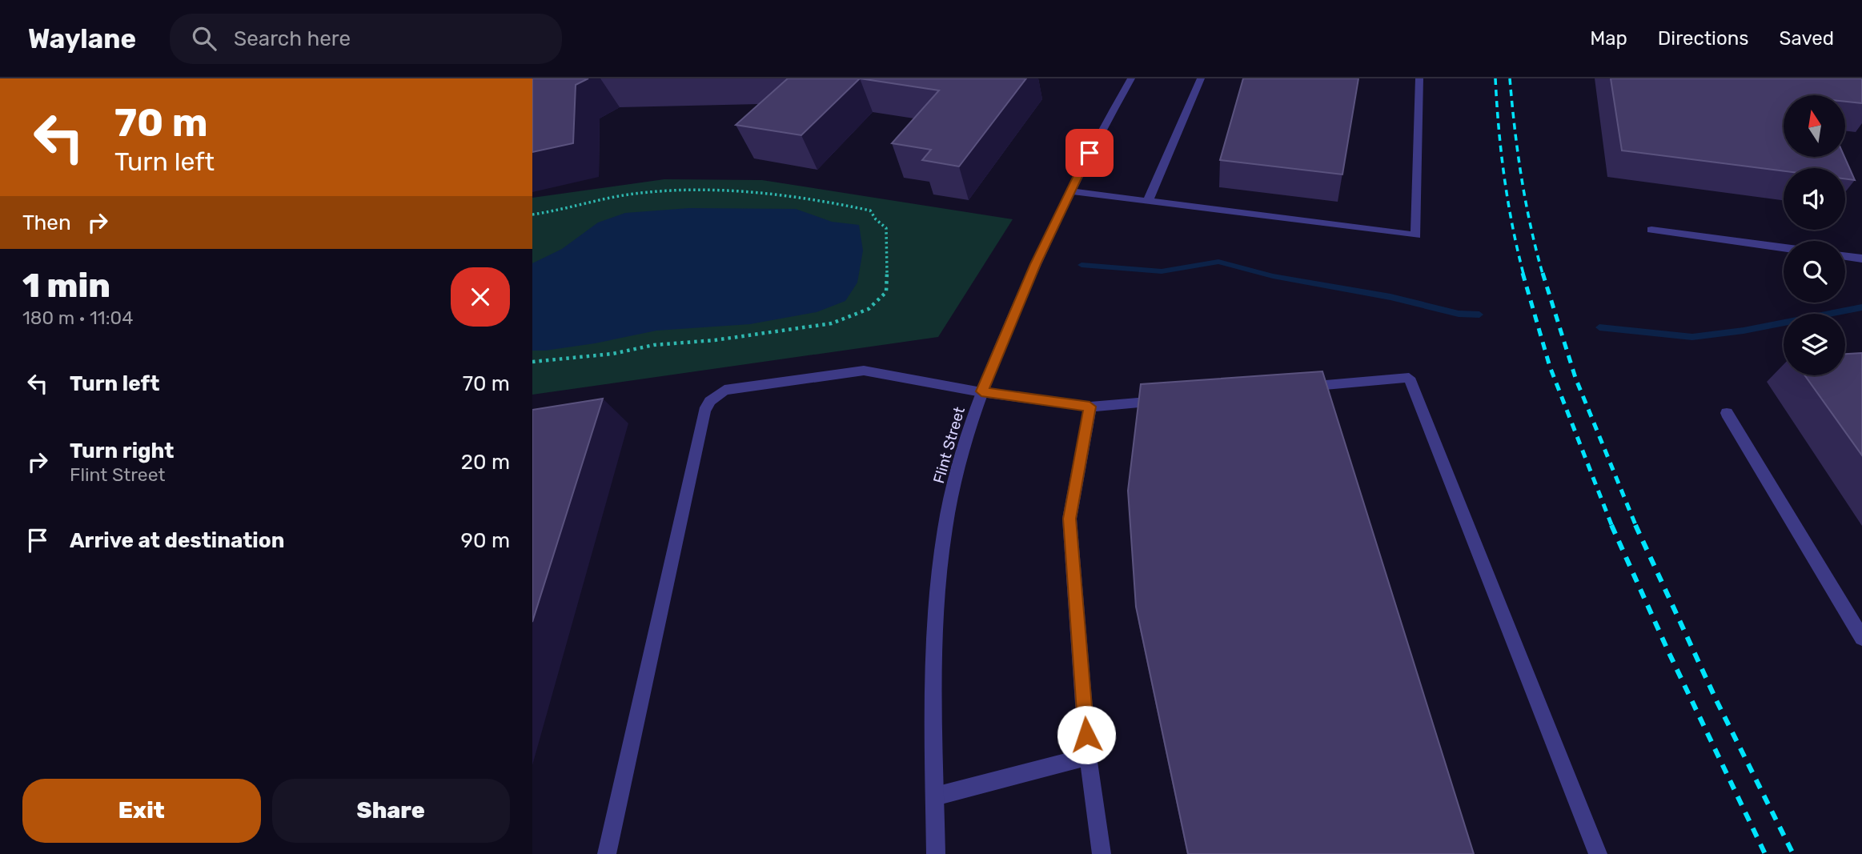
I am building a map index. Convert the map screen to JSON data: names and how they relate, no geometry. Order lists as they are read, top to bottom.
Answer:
{
  "streets": {
    "street": ["Flint Street"]
  },
  "north": "top",
  "page": {
    "header": "Waylane",
    "search": "Search here",
    "nav": ["Map", "Directions", "Saved"],
    "turn": ["70 m", "Turn left"],
    "then": "Then",
    "heading": ["1 min", "180 m · 11:04"],
    "list": [
      {
        "name": "Turn left",
        "value": "70 m"
      },
      {
        "name": "Turn right",
        "note": "Flint Street",
        "value": "20 m"
      },
      {
        "name": "Arrive at destination",
        "value": "90 m"
      }
    ],
    "buttons": ["Exit", "Share"]
  }
}
